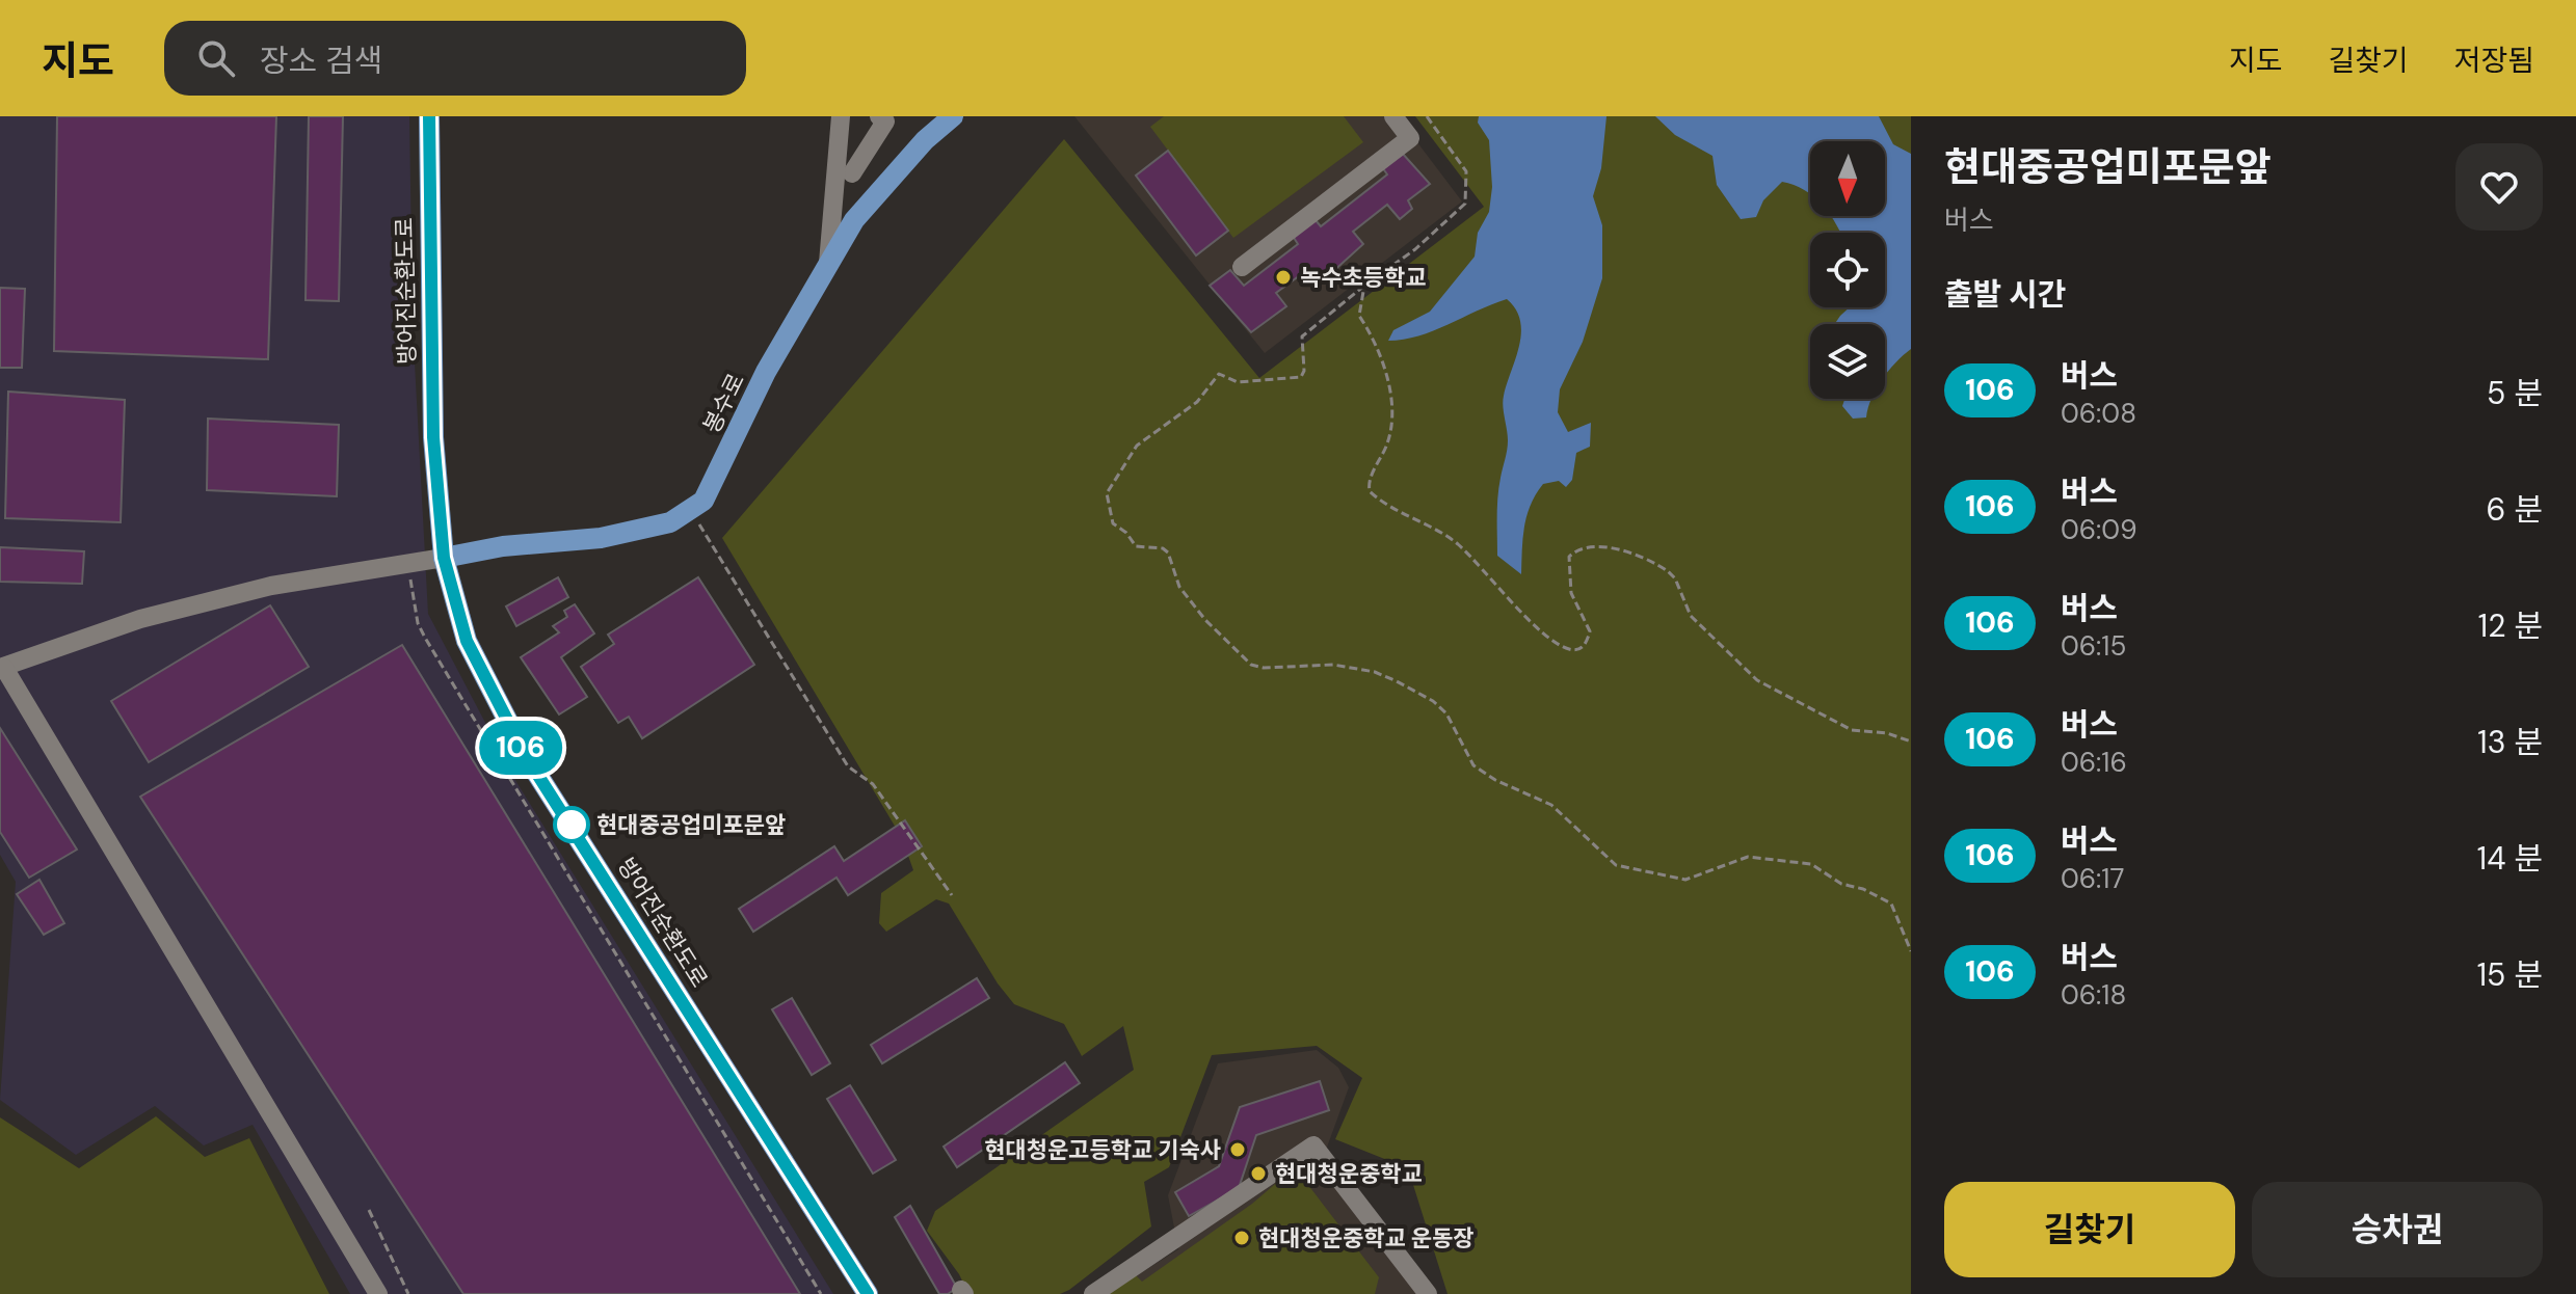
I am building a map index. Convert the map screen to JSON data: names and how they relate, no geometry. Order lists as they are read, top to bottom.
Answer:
{
  "streets": {
    "main road": ["방어진순환도로", "봉수로"]
  },
  "places": [
    "녹수초등학교",
    "현대중공업미포문앞",
    "현대청운고등학교 기숙사",
    "현대청운중학교",
    "현대청운중학교 운동장"
  ],
  "lines": ["bus line 106"],
  "north": "bottom",
  "page": {
    "header": "지도",
    "search": "장소 검색",
    "nav": ["지도", "길찾기", "저장됨"],
    "on_map": "106",
    "heading": [
      ["현대중공업미포문앞", "버스"],
      "출발 시간"
    ],
    "list": [
      {
        "mark": "106",
        "name": "버스",
        "note": "06:08",
        "value": "5 분"
      },
      {
        "mark": "106",
        "name": "버스",
        "note": "06:09",
        "value": "6 분"
      },
      {
        "mark": "106",
        "name": "버스",
        "note": "06:15",
        "value": "12 분"
      },
      {
        "mark": "106",
        "name": "버스",
        "note": "06:16",
        "value": "13 분"
      },
      {
        "mark": "106",
        "name": "버스",
        "note": "06:17",
        "value": "14 분"
      },
      {
        "mark": "106",
        "name": "버스",
        "note": "06:18",
        "value": "15 분"
      }
    ],
    "buttons": ["길찾기", "승차권"]
  }
}
